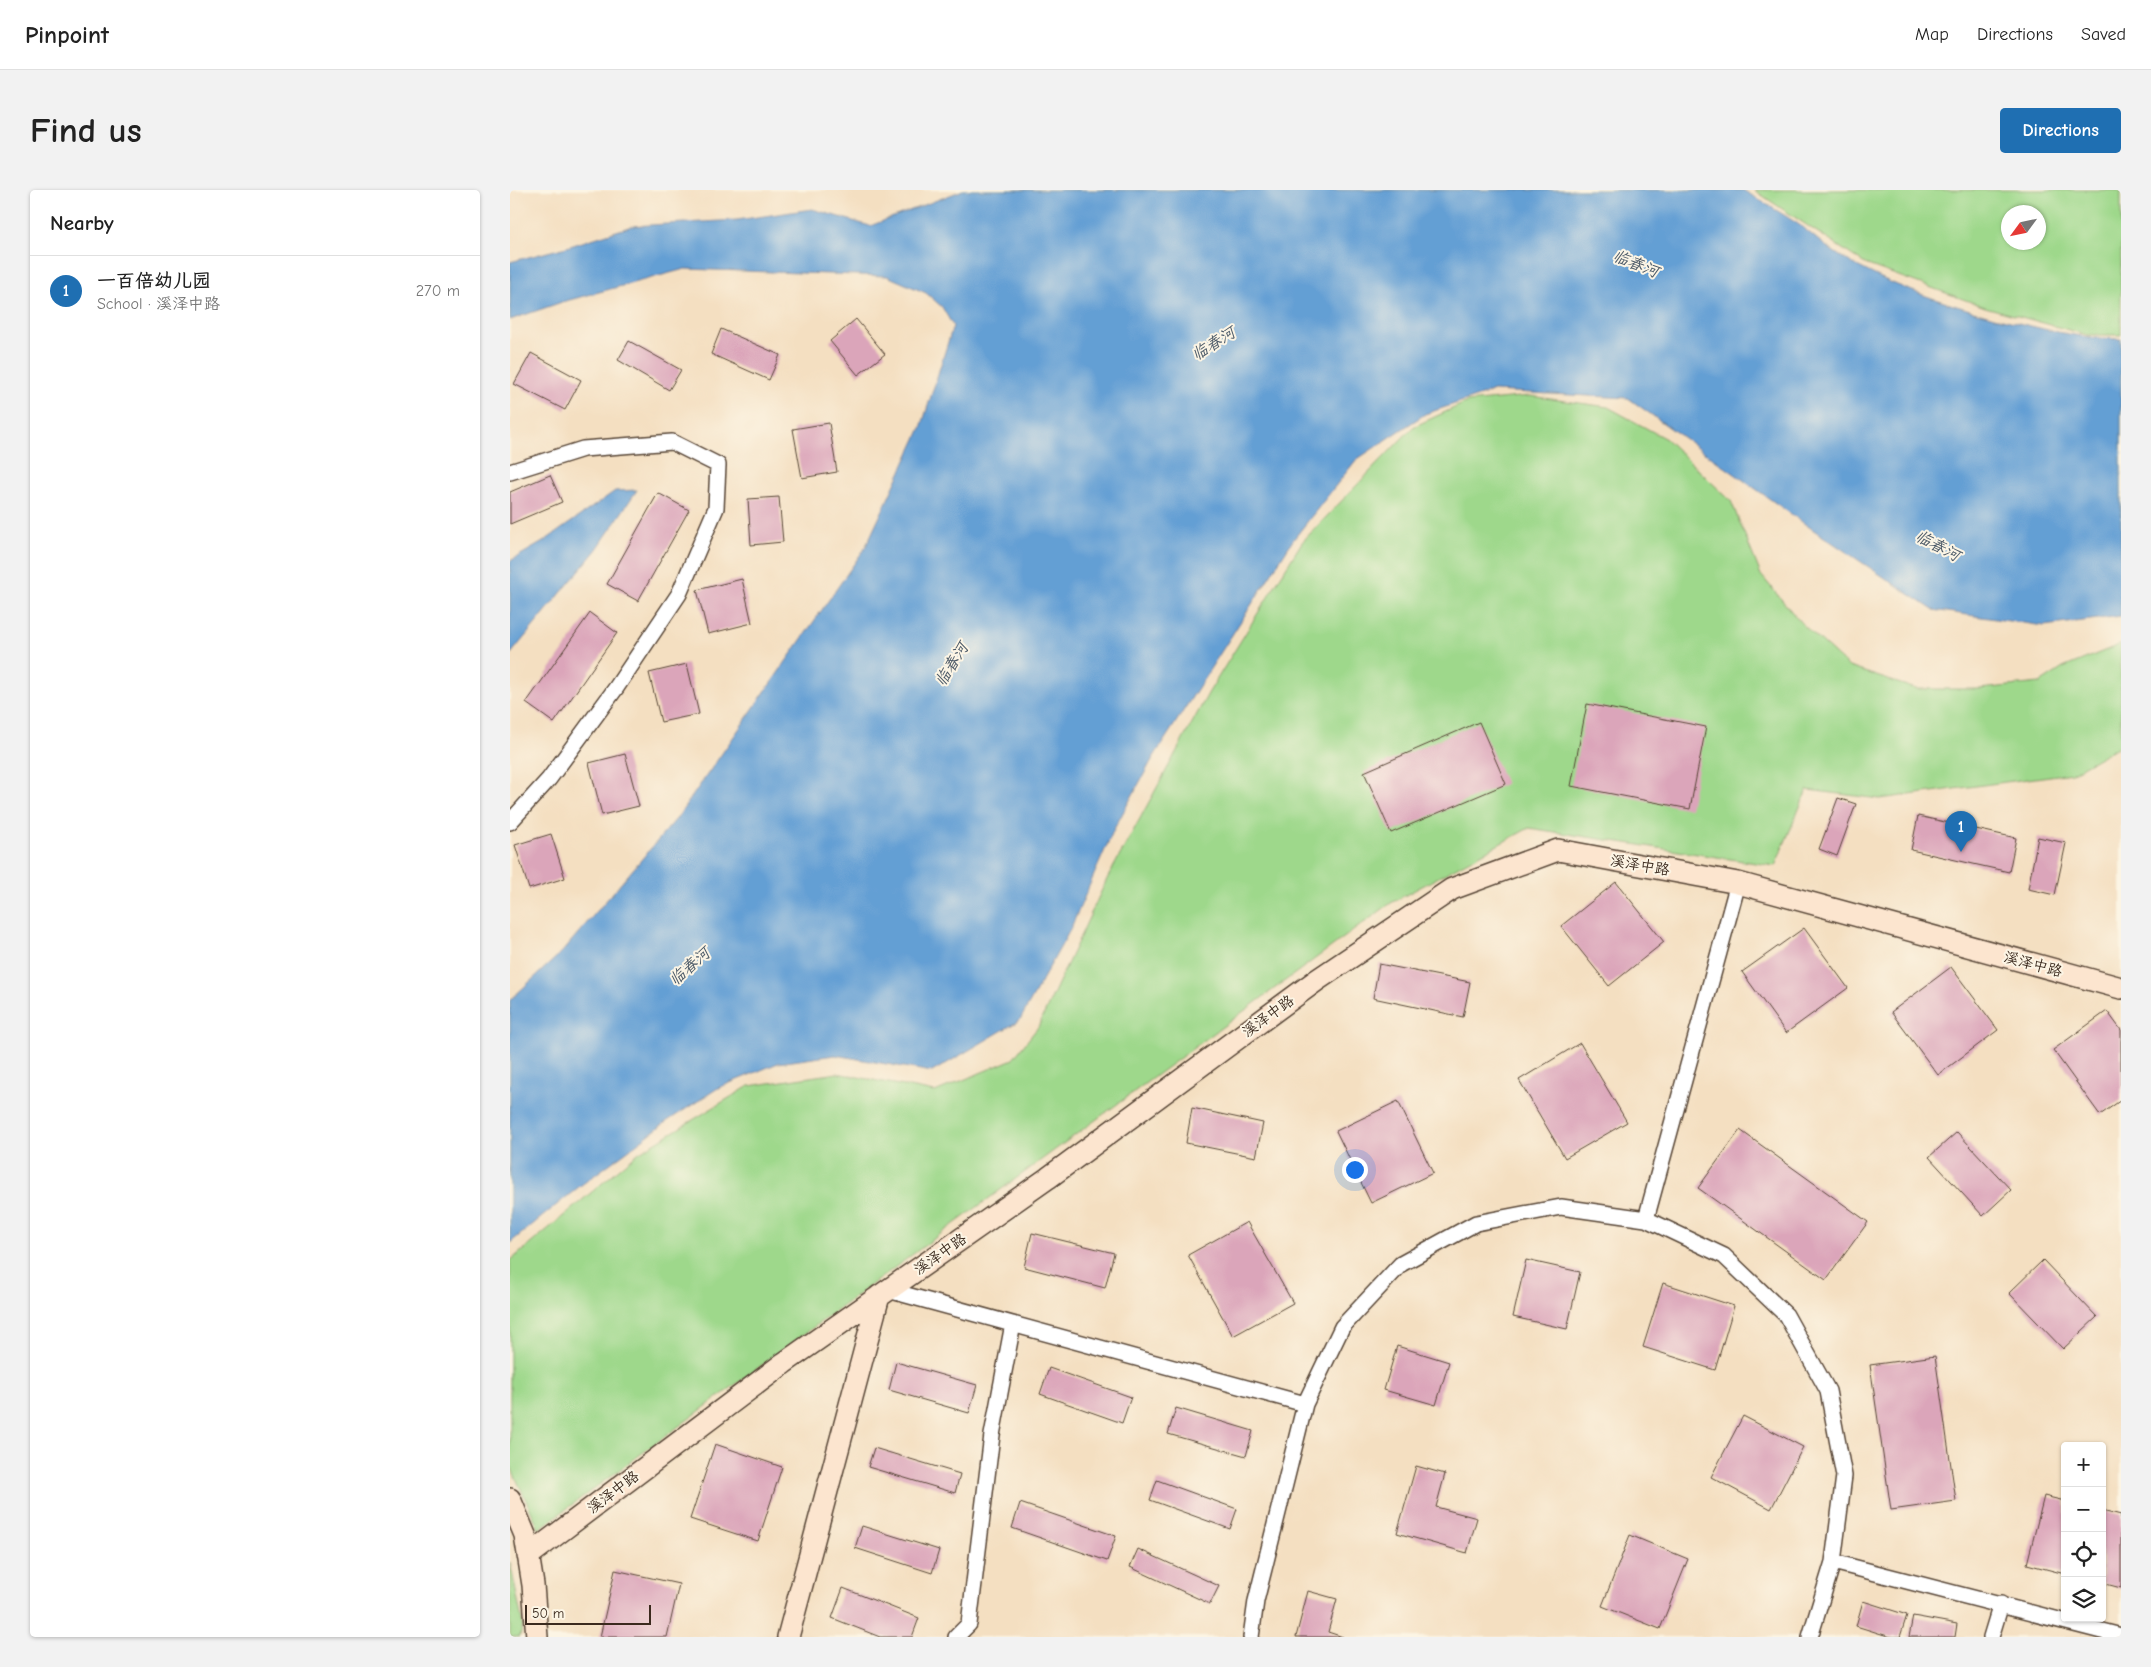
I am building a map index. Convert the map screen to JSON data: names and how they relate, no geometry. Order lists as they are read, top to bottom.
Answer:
{
  "streets": {
    "street": ["溪泽中路"]
  },
  "water": ["临春河"],
  "scale_bar": "50 m",
  "north": "bottom left",
  "page": {
    "header": "Pinpoint",
    "nav": ["Map", "Directions", "Saved"],
    "buttons": "Directions",
    "title": "Find us",
    "heading": "Nearby",
    "list": [
      {
        "mark": "1",
        "name": "一百倍幼儿园",
        "note": "School · 溪泽中路",
        "value": "270 m"
      }
    ],
    "pins": "1",
    "map_buttons": ["+", "−"],
    "scale": "50 m"
  }
}
